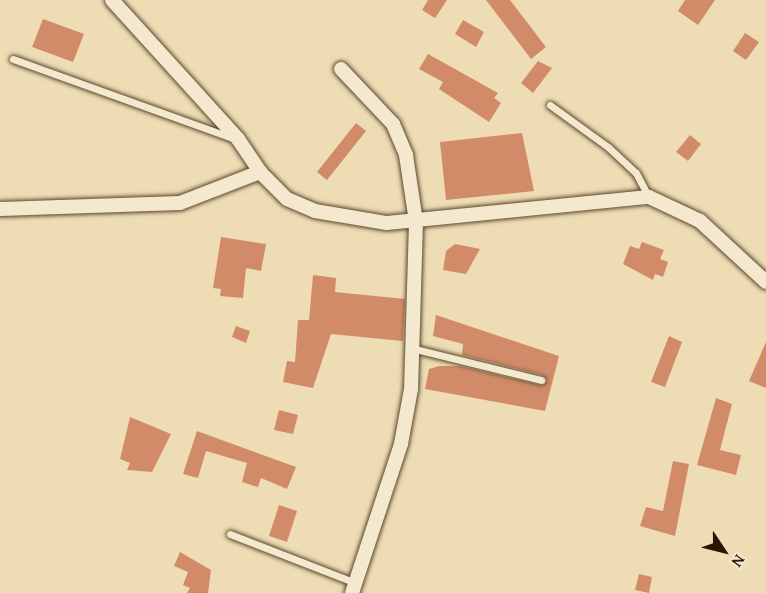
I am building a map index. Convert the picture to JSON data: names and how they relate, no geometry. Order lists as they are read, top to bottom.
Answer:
{
  "north": "bottom right"
}
